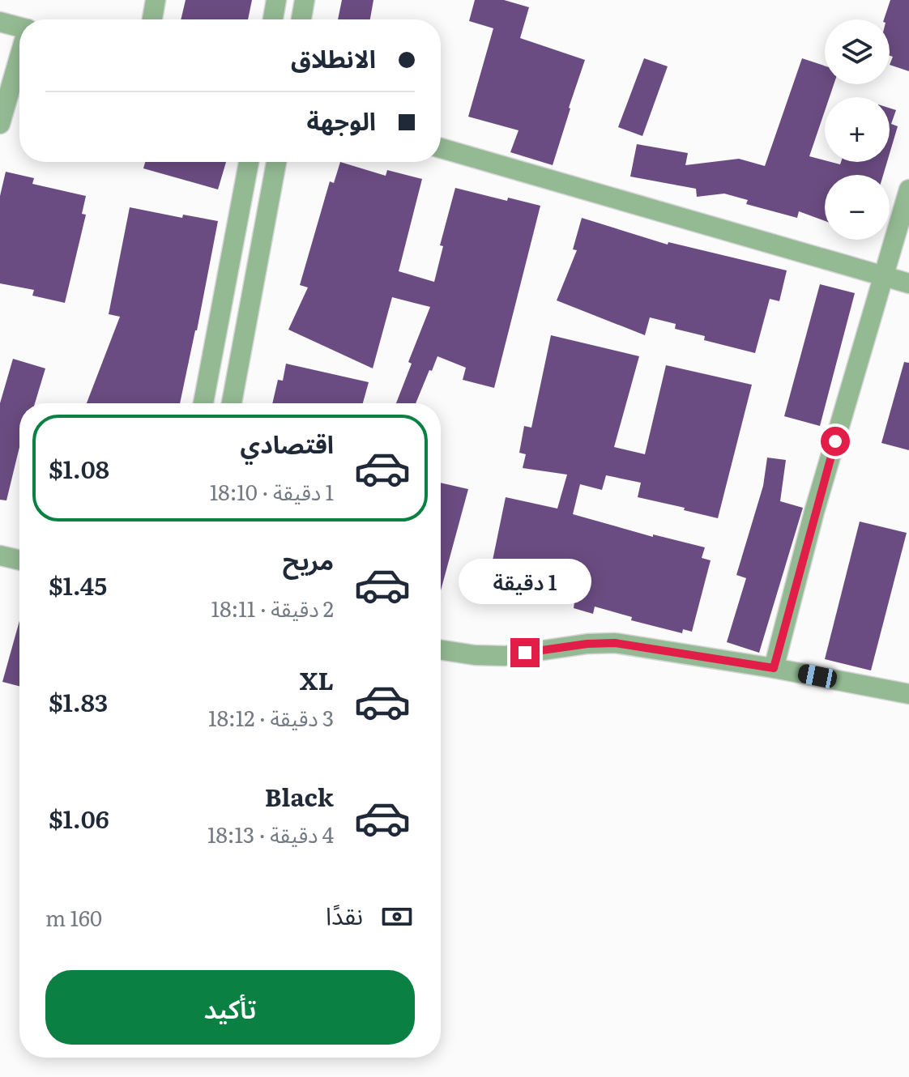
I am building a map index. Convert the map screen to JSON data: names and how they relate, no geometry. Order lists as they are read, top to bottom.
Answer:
{
  "page": {
    "map_buttons": ["+", "−"],
    "banner": ["الانطلاق", "الوجهة"],
    "list": [
      {
        "name": "اقتصادي",
        "note": "1 دقيقة · 18:10",
        "value": "$1.08"
      },
      {
        "name": "مريح",
        "note": "2 دقيقة · 18:11",
        "value": "$1.45"
      },
      {
        "name": "XL",
        "note": "3 دقيقة · 18:12",
        "value": "$1.83"
      },
      {
        "name": "Black",
        "note": "4 دقيقة · 18:13",
        "value": "$1.06"
      }
    ],
    "bubble": "1 دقيقة",
    "pay": ["نقدًا", "160 m"],
    "buttons": "تأكيد"
  }
}
